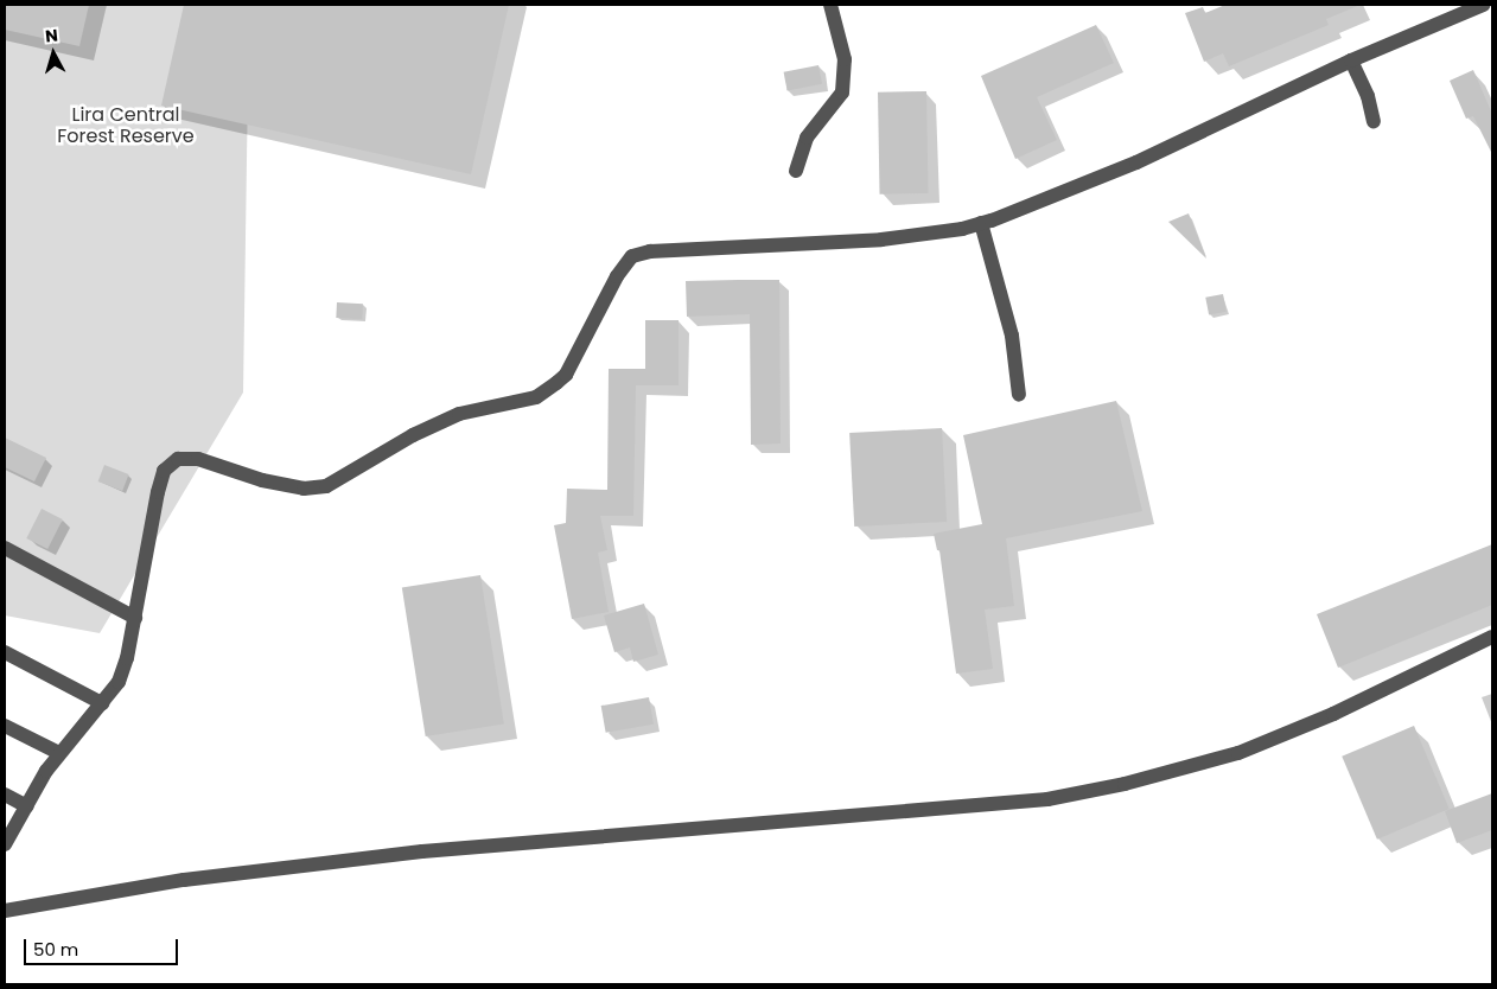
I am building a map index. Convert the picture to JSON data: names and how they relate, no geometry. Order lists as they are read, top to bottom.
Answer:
{
  "parks": ["Lira Central Forest Reserve"],
  "scale_bar": "50 m",
  "north": "top"
}
